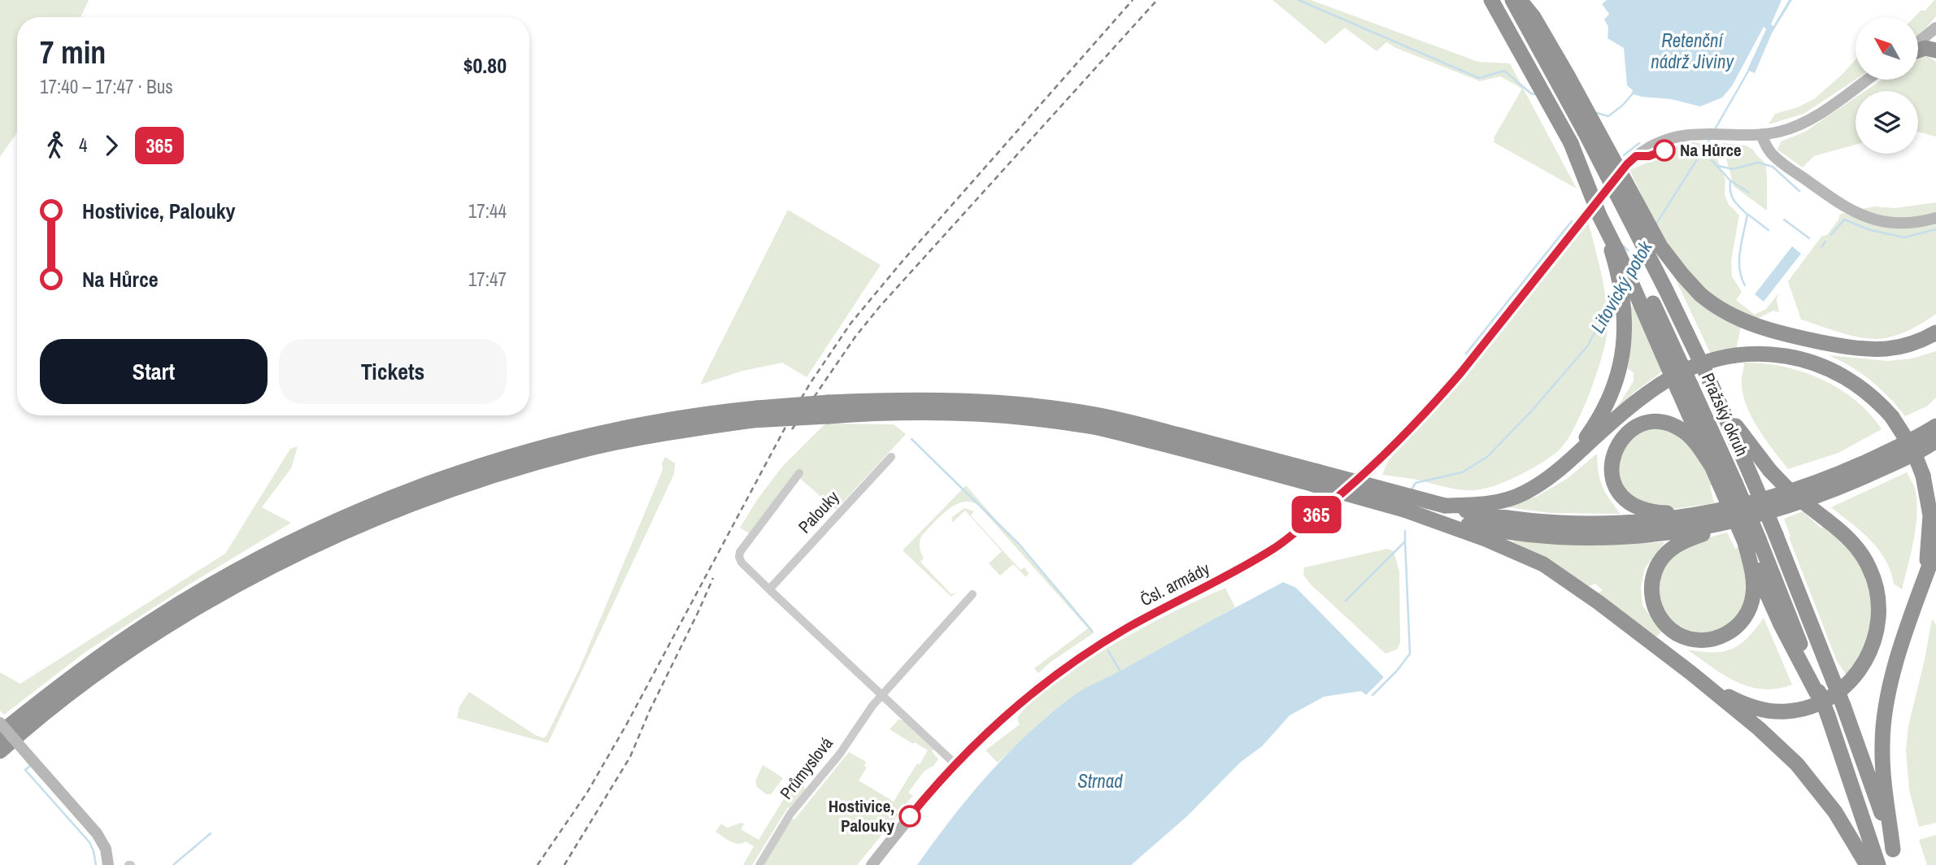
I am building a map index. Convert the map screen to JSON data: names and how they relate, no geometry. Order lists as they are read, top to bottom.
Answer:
{
  "streets": {
    "highway": ["Pražský okruh"],
    "main road": ["Čsl. armády"],
    "street": ["Palouky", "Průmyslová"]
  },
  "water": ["Retenční nádrž Jiviny", "Litovický potok", "Strnad"],
  "places": ["Na Hůrce", "Hostivice, Palouky"],
  "lines": ["bus line 365"],
  "north": "top left",
  "page": {
    "on_map": "365",
    "heading": ["7 min", "17:40 – 17:47 · Bus", "$0.80"],
    "legs": ["4", "365"],
    "list": [
      {
        "name": "Hostivice, Palouky",
        "value": "17:44"
      },
      {
        "name": "Na Hůrce",
        "value": "17:47"
      }
    ],
    "buttons": ["Start", "Tickets"]
  }
}
